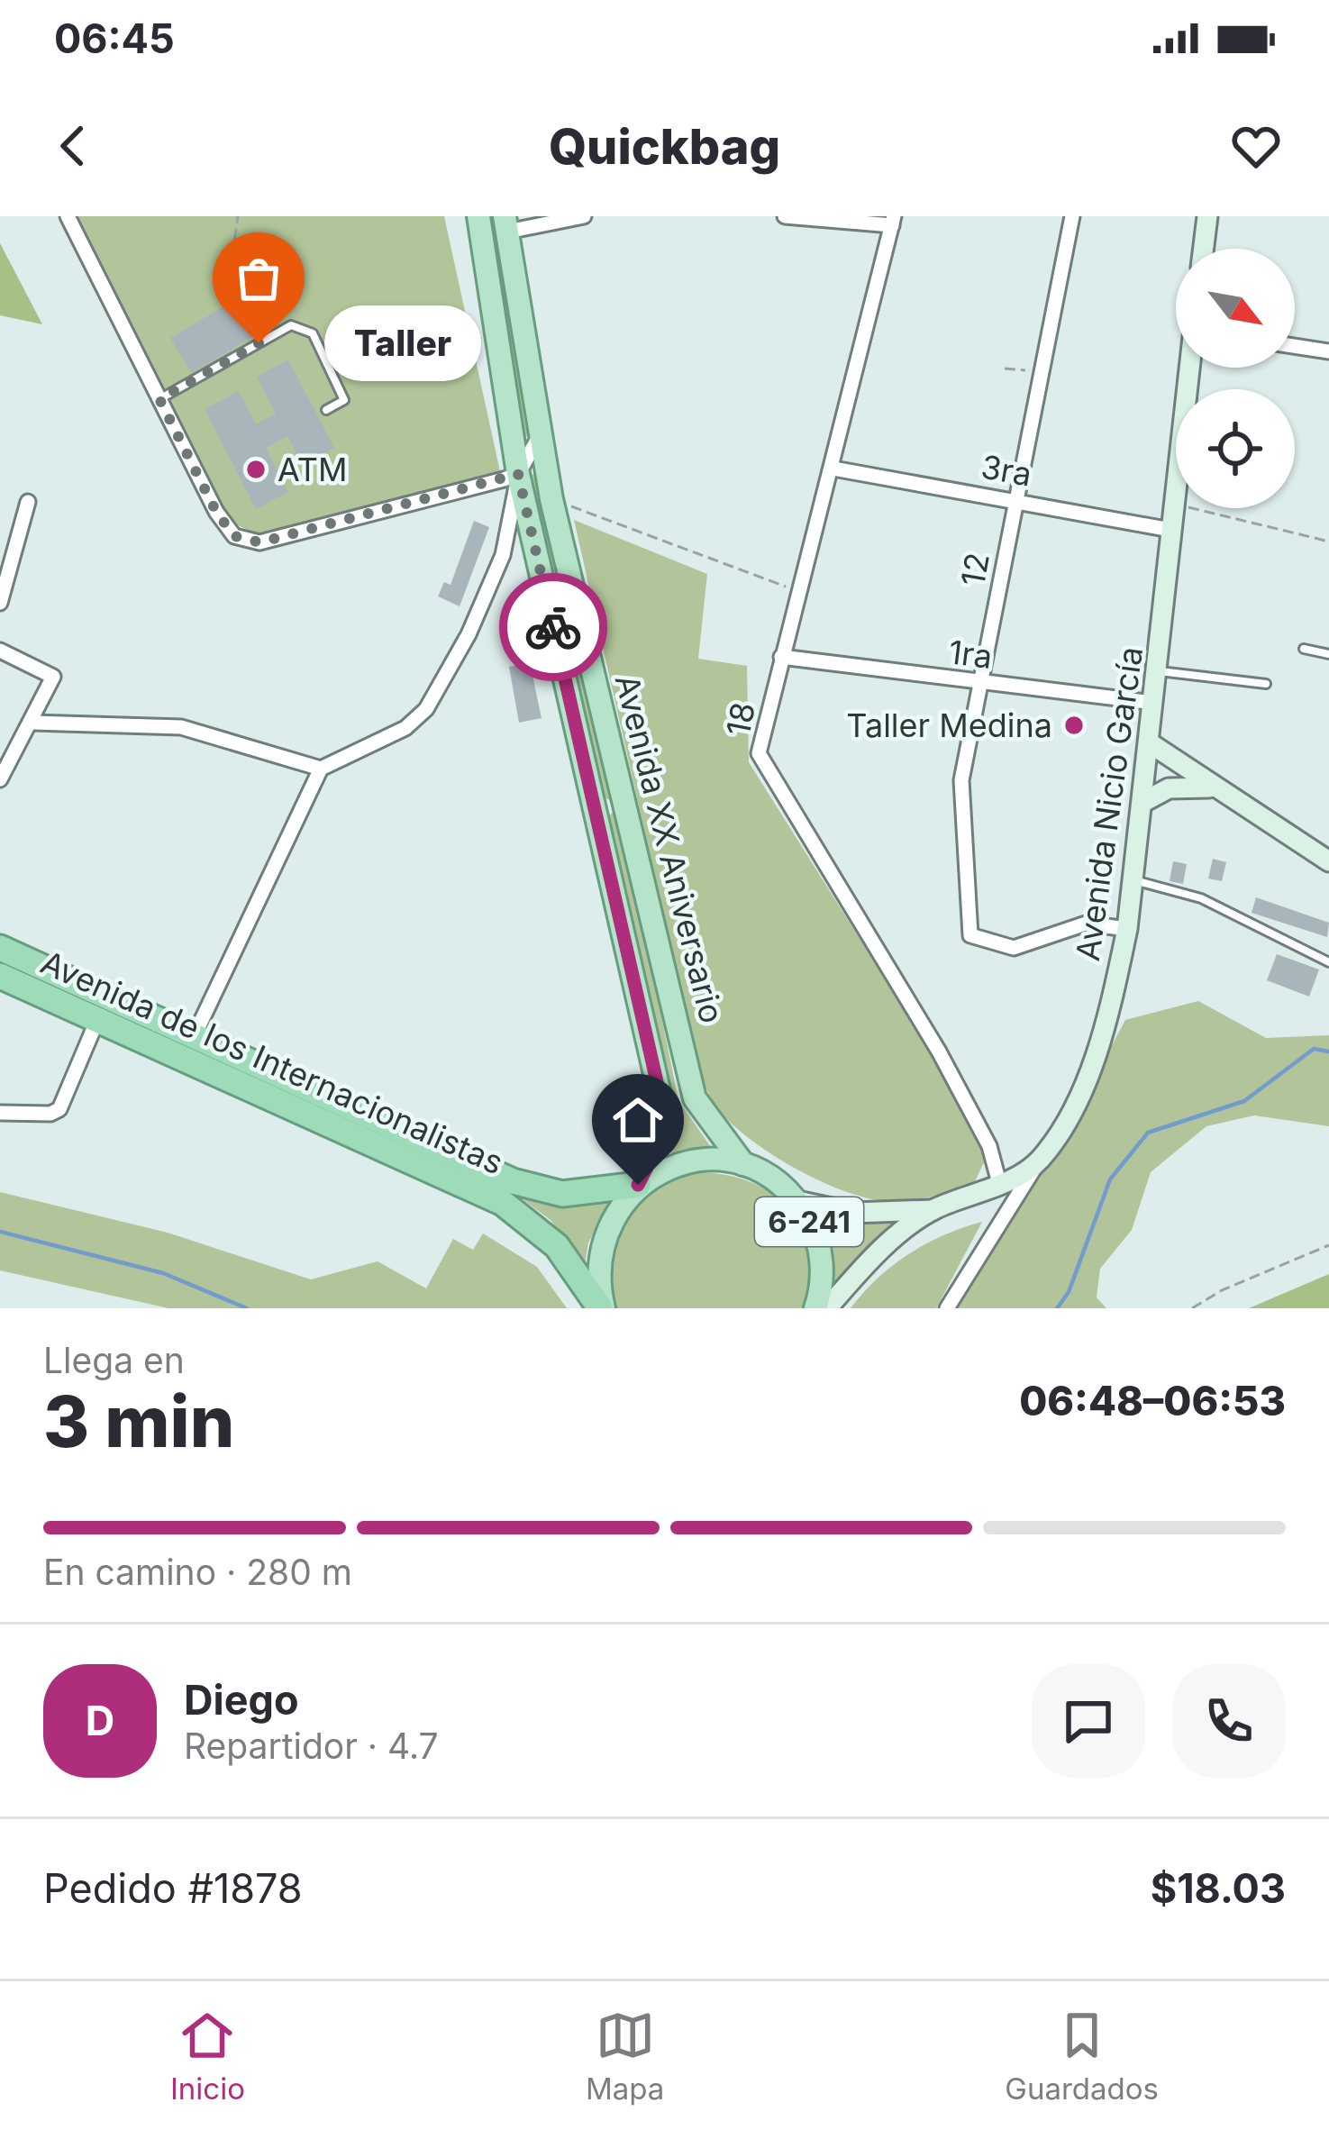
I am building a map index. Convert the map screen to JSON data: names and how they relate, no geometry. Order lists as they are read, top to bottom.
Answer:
{
  "streets": {
    "highway": ["Avenida de los Internacionalistas"],
    "main road": ["Avenida Nicio García", "Avenida XX Aniversario", "6-241"],
    "street": [
      "3ra",
      "12",
      "1ra",
      "18"
    ]
  },
  "crossings": [
    ["3ra", "12"],
    ["3ra", "18"],
    ["3ra", "Avenida Nicio García"],
    ["12", "1ra"],
    ["12", "Avenida Nicio García"],
    ["1ra", "18"],
    ["1ra", "Avenida Nicio García"],
    ["Avenida XX Aniversario", "Avenida de los Internacionalistas"],
    ["Avenida XX Aniversario", "6-241"],
    ["Avenida de los Internacionalistas", "6-241"]
  ],
  "places": ["Taller", "ATM", "Taller Medina"],
  "north": "bottom right",
  "page": {
    "status": "06:45",
    "header": "Quickbag",
    "bubble": "Taller",
    "heading": ["3 min", "Llega en", "06:48–06:53"],
    "panel": [
      "Diego",
      "Repartidor · 4.7",
      "Pedido #1878",
      "$18.03"
    ],
    "bar": "En camino · 280 m",
    "round": "D",
    "tabs": ["Inicio", "Mapa", "Guardados"]
  }
}
